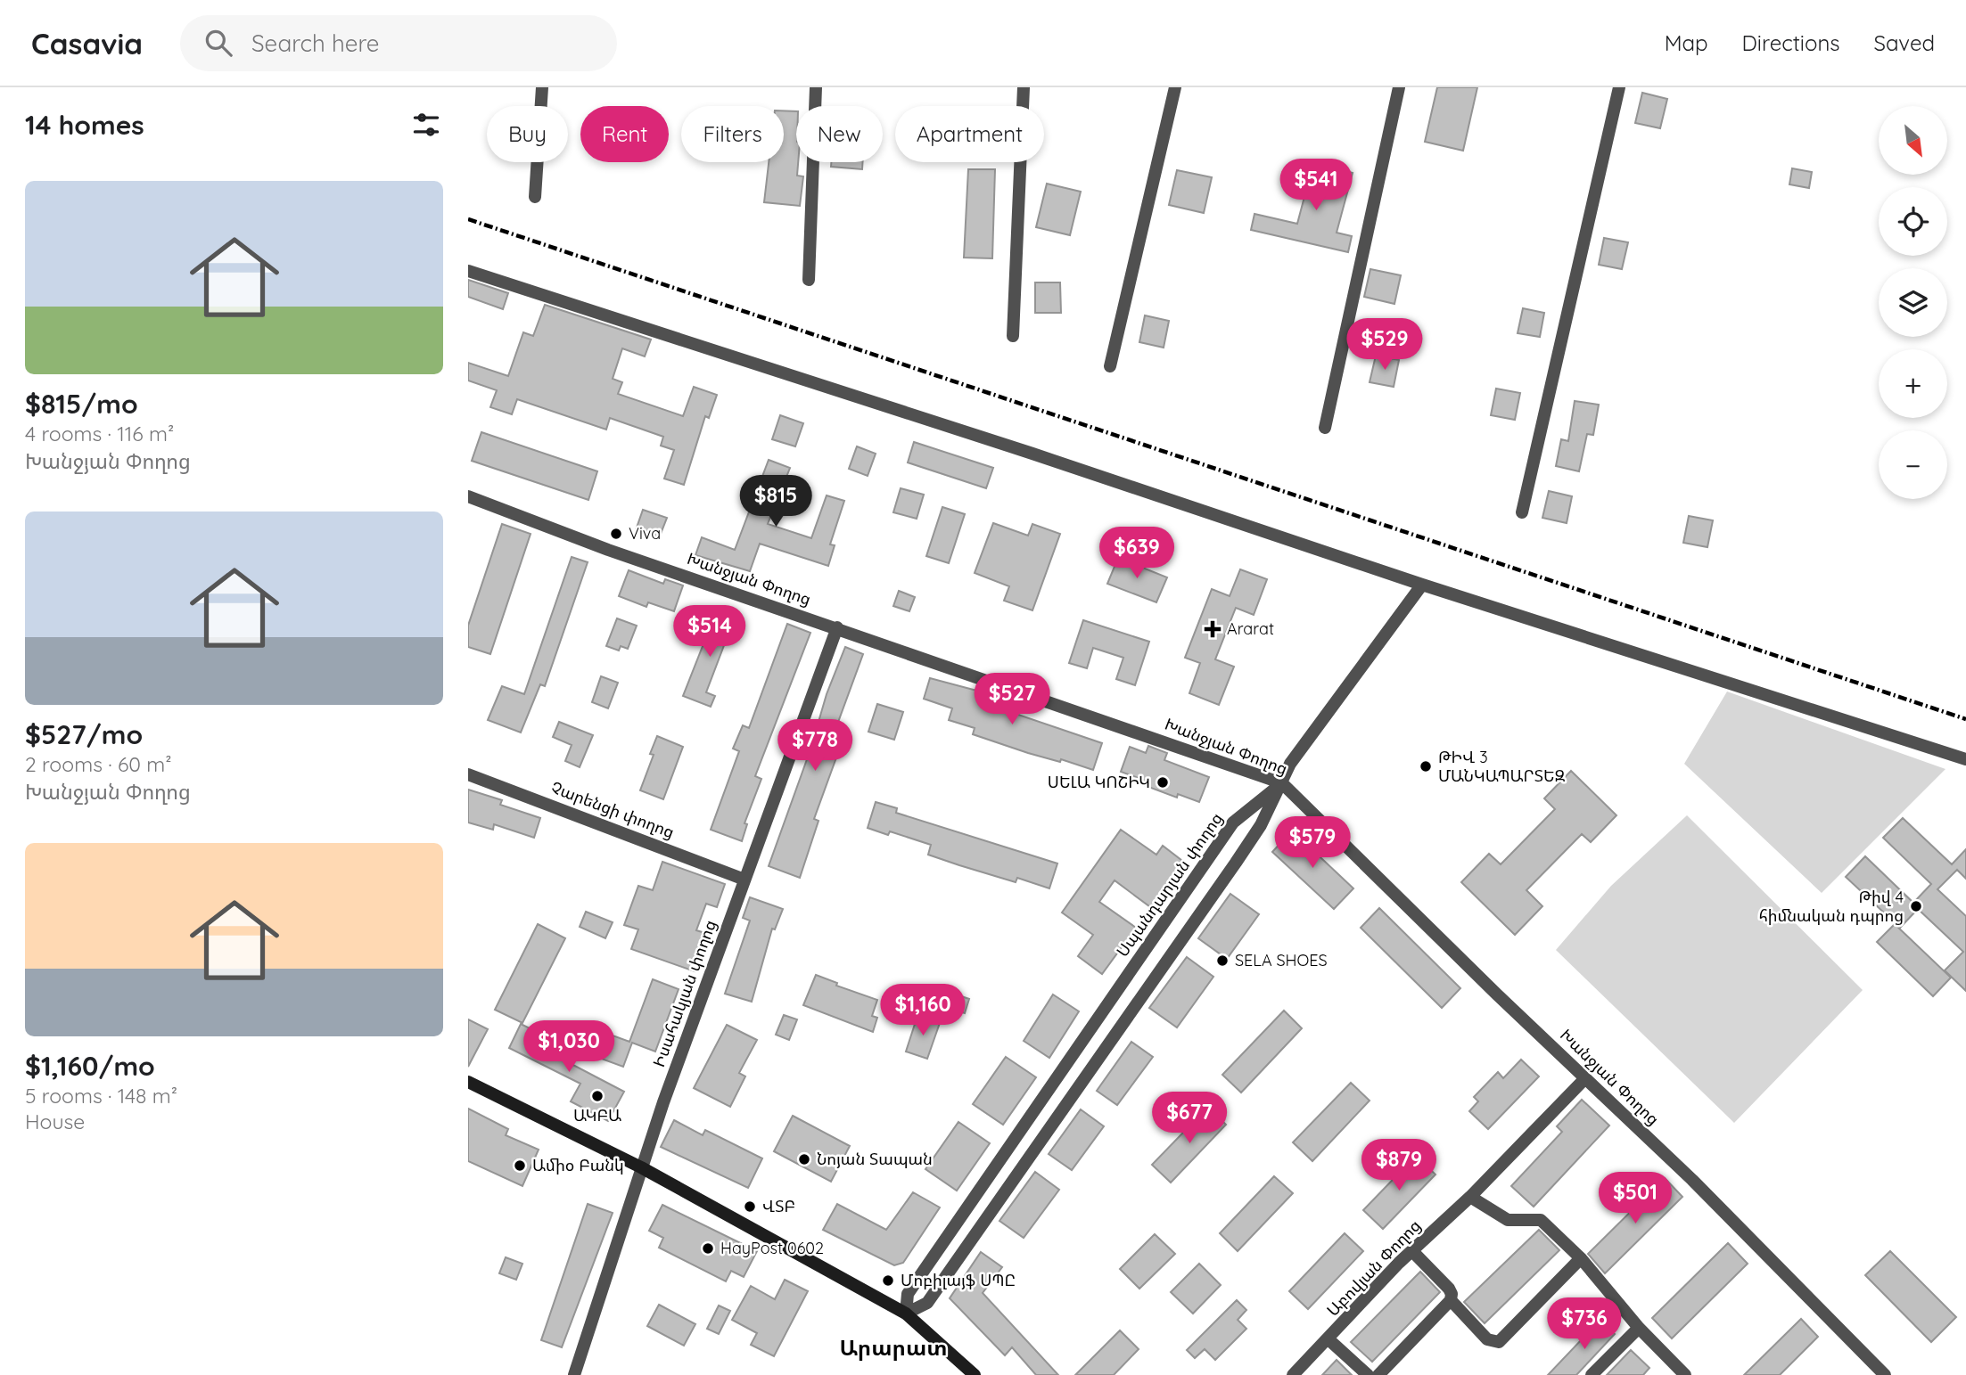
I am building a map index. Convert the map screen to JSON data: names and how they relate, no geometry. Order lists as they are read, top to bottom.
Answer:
{
  "streets": {
    "street": [
      "Խանջյան Փողոց",
      "Չարենցի փողոց",
      "Սպանդարյան փողոց",
      "Իսահակյան փողոց",
      "Աբովյան Փողոց"
    ]
  },
  "crossings": [
    ["Խանջյան Փողոց", "Սպանդարյան փողոց"],
    ["Խանջյան Փողոց", "Իսահակյան փողոց"],
    ["Խանջյան Փողոց", "Աբովյան Փողոց"],
    ["Չարենցի փողոց", "Իսահակյան փողոց"]
  ],
  "districts": ["Արարատ"],
  "places": {
    "other": [
      "Viva",
      "ԹԻՎ 3 ՄԱՆԿԱՊԱՐՏԵԶ",
      "ՍԵԼԱ ԿՈՇԻԿ",
      "Թիվ 4 հիմնական դպրոց",
      "SELA SHOES",
      "ԱԿԲԱ",
      "Նոյան Տապան",
      "Ամիօ Բանկ",
      "ՎՏԲ",
      "HayPost 0602",
      "Մոբիլայֆ ՍՊԸ"
    ],
    "health": ["Ararat"]
  },
  "north": "bottom right",
  "page": {
    "header": "Casavia",
    "search": "Search here",
    "nav": ["Map", "Directions", "Saved"],
    "heading": "14 homes",
    "map_buttons": ["+", "−"],
    "chip": [
      "Buy",
      "Rent",
      "Filters",
      "New",
      "Apartment"
    ],
    "price": [
      "$541",
      "$529",
      "$815",
      "$639",
      "$514",
      "$527",
      "$778",
      "$579",
      "$1,160",
      "$1,030",
      "$677",
      "$879",
      "$501",
      "$736"
    ],
    "list": [
      {
        "name": "$815/mo",
        "note": "4 rooms · 116 m² · Խանջյան Փողոց"
      },
      {
        "name": "$527/mo",
        "note": "2 rooms · 60 m² · Խանջյան Փողոց"
      },
      {
        "name": "$1,160/mo",
        "note": "5 rooms · 148 m² · House"
      }
    ]
  }
}
